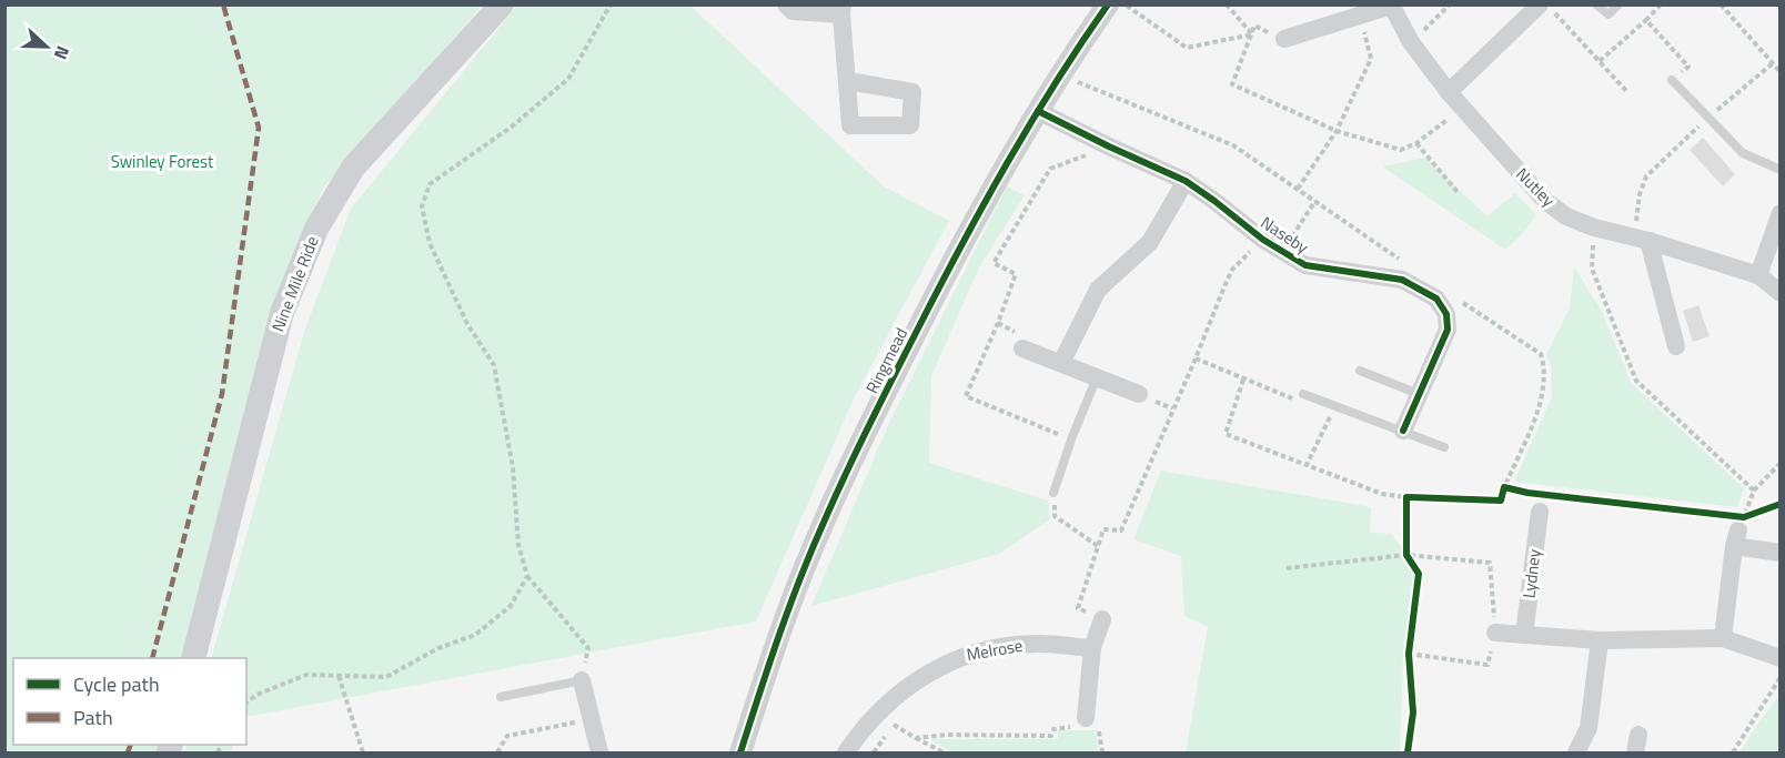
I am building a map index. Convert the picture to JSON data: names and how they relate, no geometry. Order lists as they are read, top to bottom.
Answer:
{
  "streets": {
    "main road": ["Nine Mile Ride"],
    "street": [
      "Nutley",
      "Naseby",
      "Ringmead",
      "Lydney",
      "Melrose"
    ]
  },
  "crossings": [
    ["Naseby", "Ringmead"]
  ],
  "parks": ["Swinley Forest"],
  "legend": ["Cycle path", "Path"],
  "north": "right"
}
